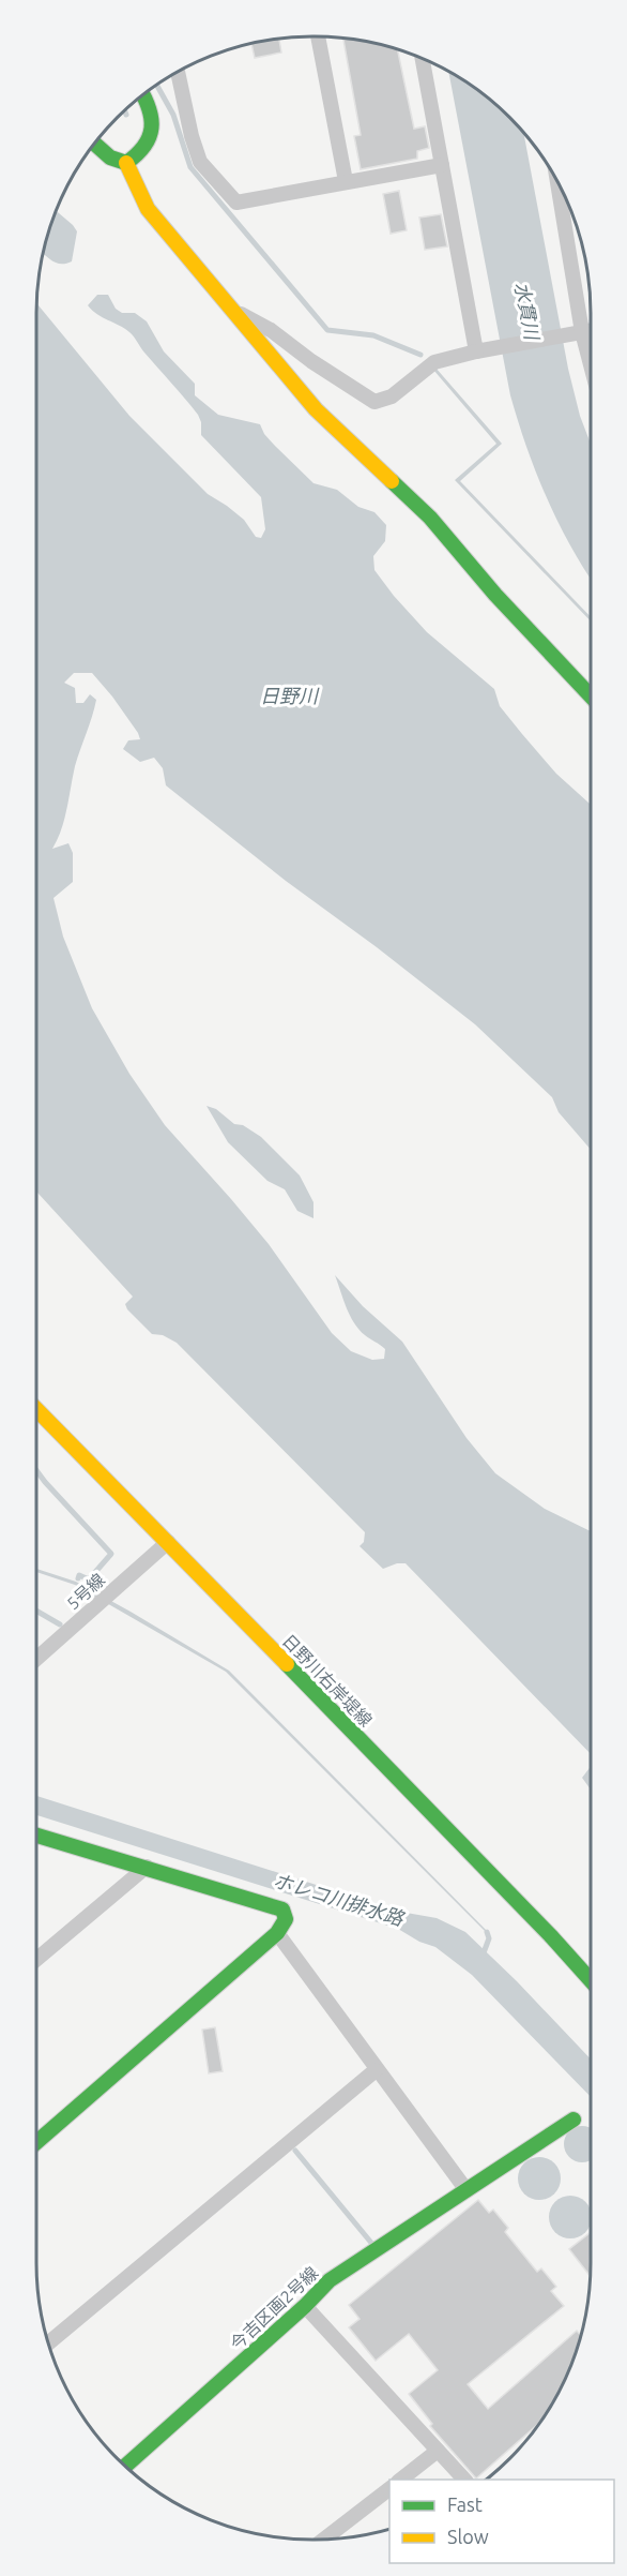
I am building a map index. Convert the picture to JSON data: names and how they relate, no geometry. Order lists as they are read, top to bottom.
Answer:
{
  "streets": {
    "street": ["5号線", "日野川右岸堤線", "今吉区画2号線"]
  },
  "crossings": [
    ["5号線", "日野川右岸堤線"]
  ],
  "water": ["水貫川", "日野川", "ホレコ川排水路"],
  "legend": ["Fast", "Slow"]
}
